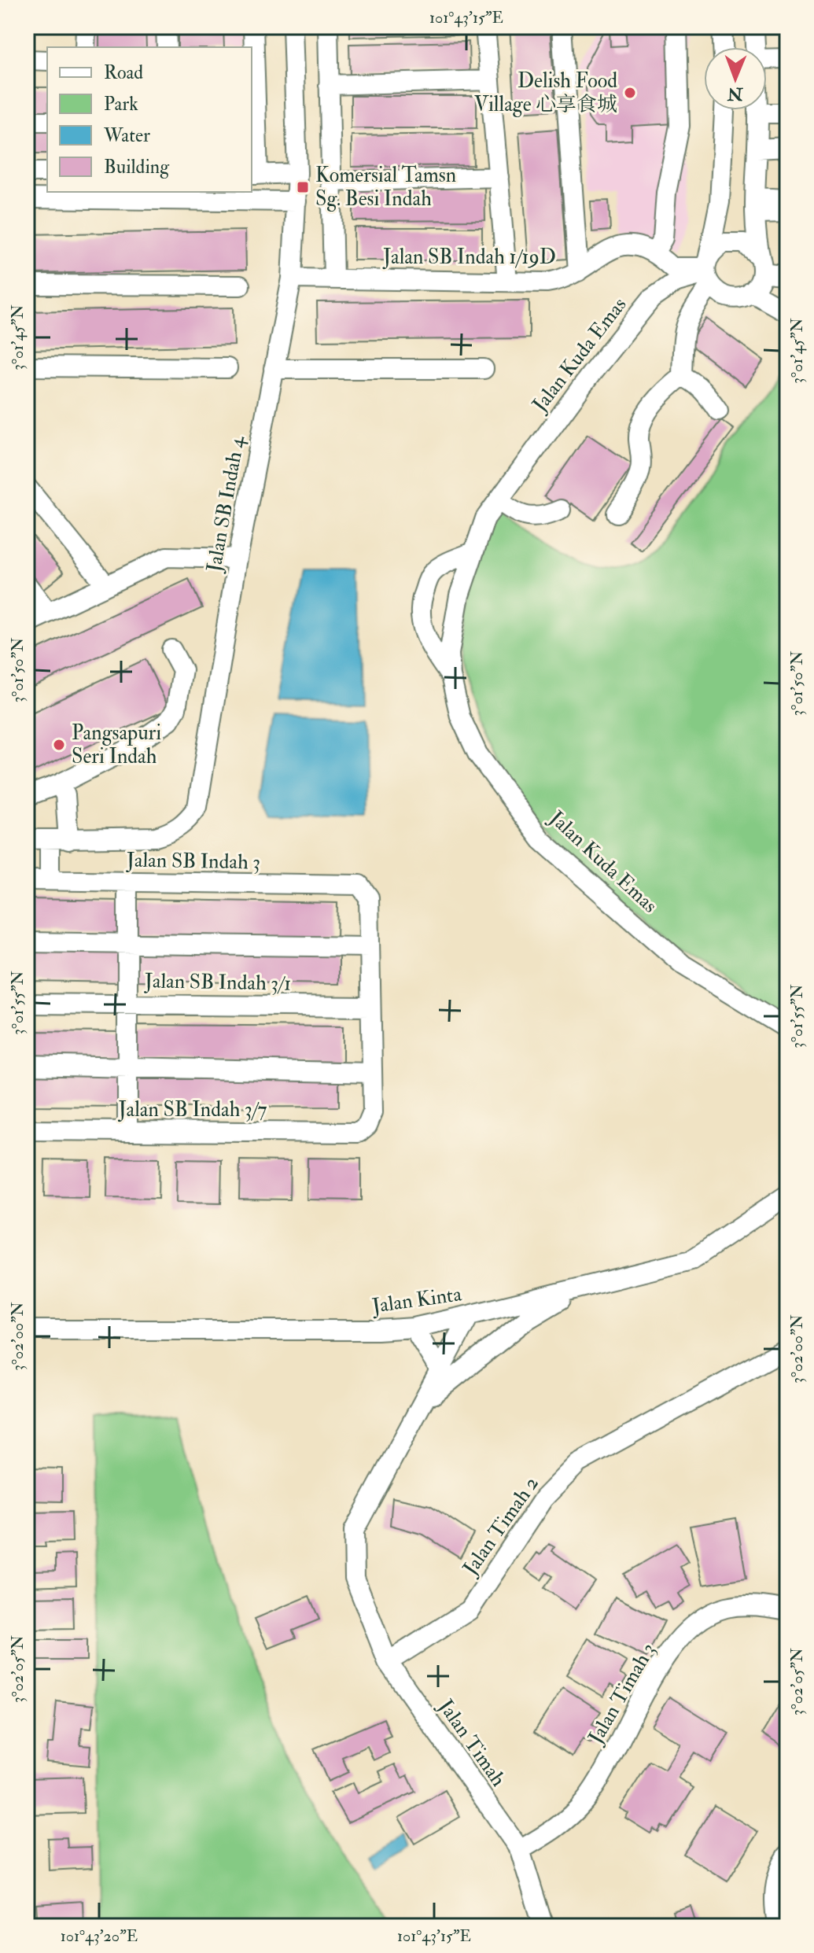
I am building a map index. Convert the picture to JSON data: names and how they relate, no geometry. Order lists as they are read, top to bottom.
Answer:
{
  "streets": {
    "street": [
      "Jalan SB Indah 1/19D",
      "Jalan Kuda Emas",
      "Jalan SB Indah 4",
      "Jalan SB Indah 3",
      "Jalan SB Indah 3/1",
      "Jalan SB Indah 3/7",
      "Jalan Kinta",
      "Jalan Timah 2",
      "Jalan Timah 3",
      "Jalan Timah"
    ]
  },
  "crossings": [
    ["Jalan SB Indah 1/19D", "Jalan Kuda Emas"],
    ["Jalan SB Indah 1/19D", "Jalan SB Indah 4"],
    ["Jalan Kinta", "Jalan Timah"],
    ["Jalan Timah 2", "Jalan Timah"],
    ["Jalan Timah 3", "Jalan Timah"]
  ],
  "places": {
    "other": ["Delish Food Village 心享食城", "Pangsapuri Seri Indah"],
    "transit": ["Komersial Tamsn Sg. Besi Indah"]
  },
  "legend": [
    "Road",
    "Park",
    "Water",
    "Building"
  ],
  "north": "bottom",
  "coordinates": [
    "101°43'15\"E",
    "3°01'45\"N",
    "3°01'50\"N",
    "3°01'55\"N",
    "3°02'00\"N",
    "3°02'05\"N",
    "101°43'20\"E"
  ]
}
